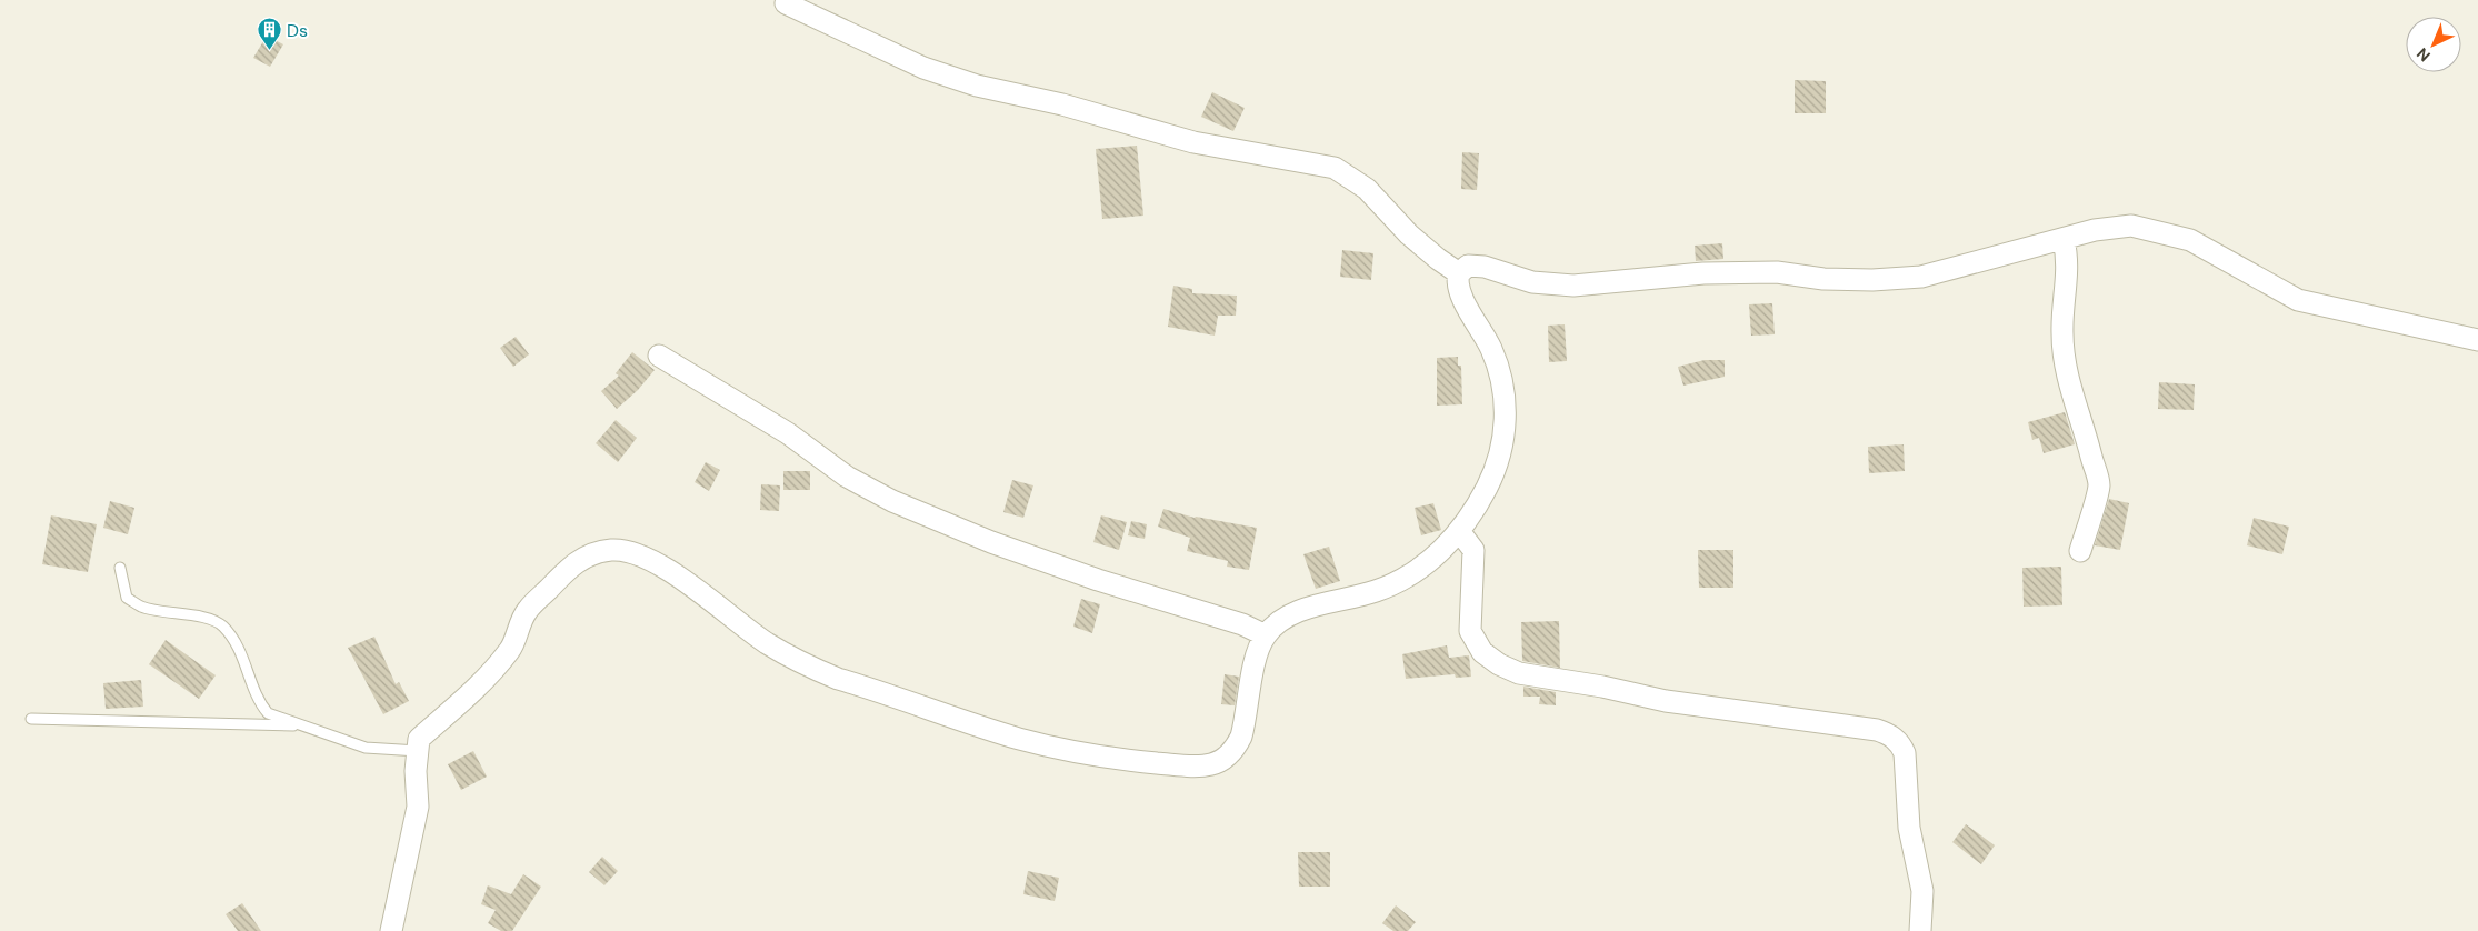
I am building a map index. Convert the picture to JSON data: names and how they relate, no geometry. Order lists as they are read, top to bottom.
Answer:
{
  "places": {
    "building": ["Ds"]
  },
  "north": "bottom left"
}
